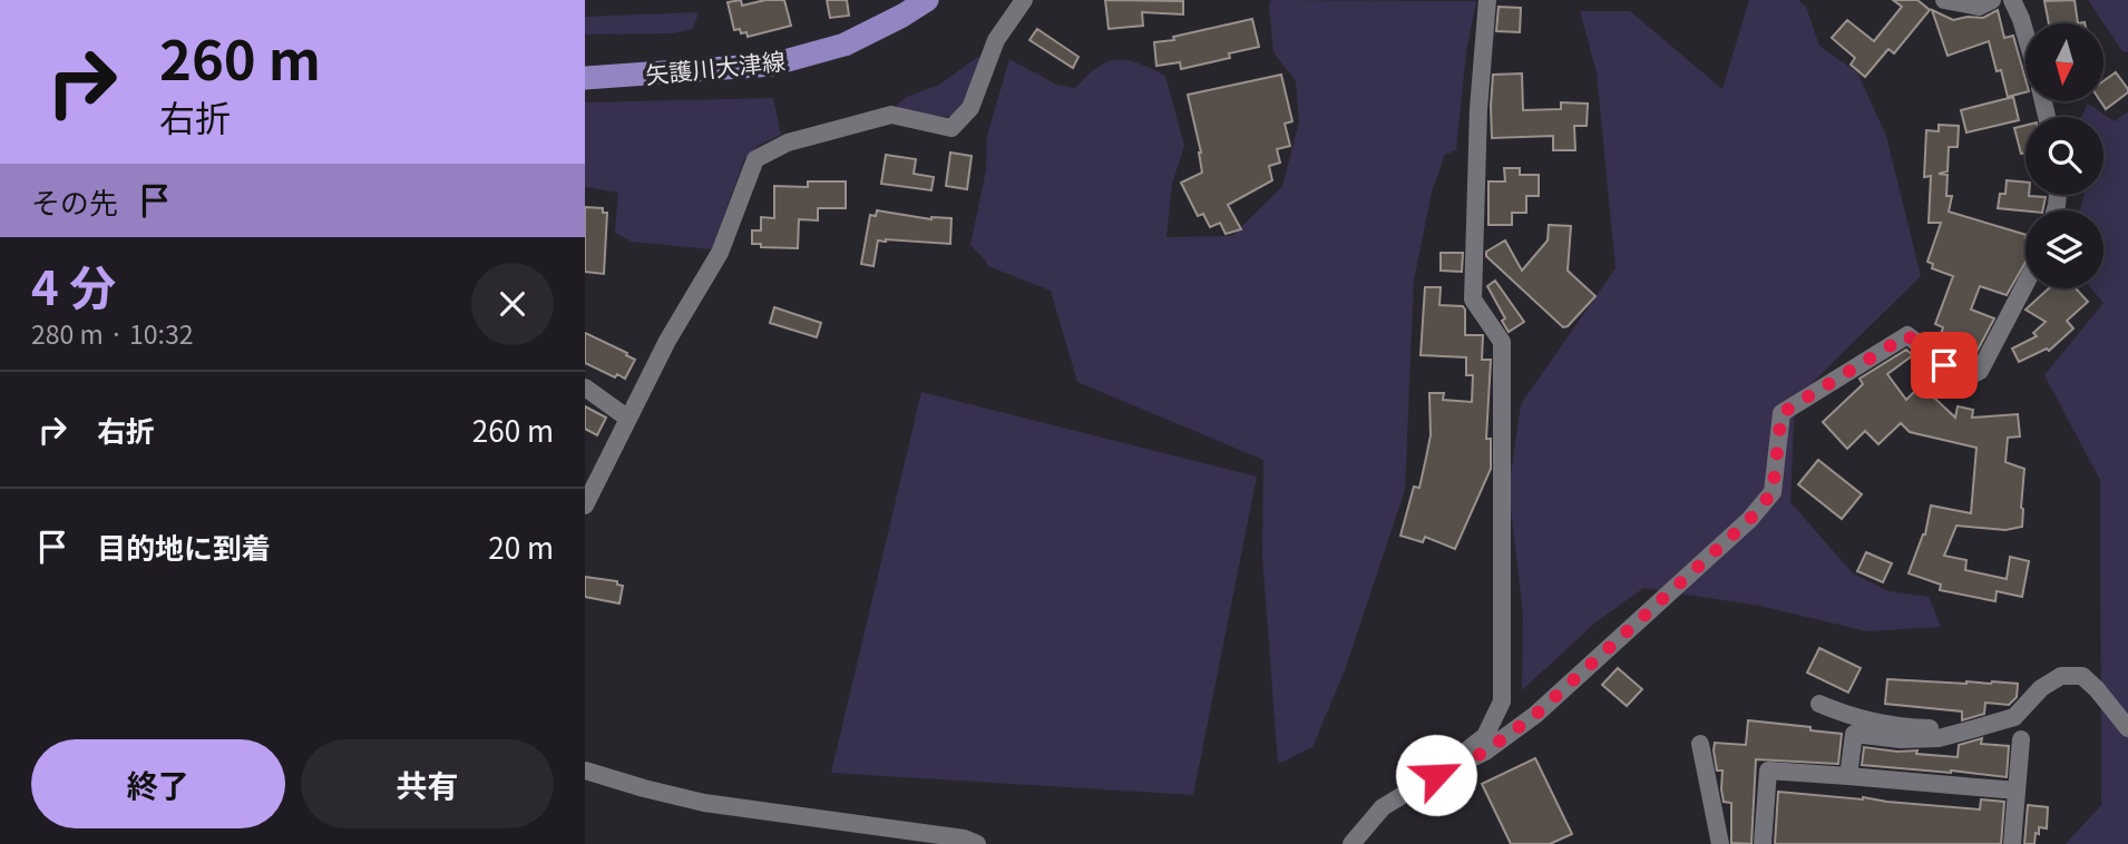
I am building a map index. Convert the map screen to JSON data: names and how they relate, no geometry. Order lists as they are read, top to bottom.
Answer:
{
  "streets": {
    "main road": ["矢護川大津線"]
  },
  "north": "bottom",
  "page": {
    "turn": ["260 m", "右折"],
    "then": "その先",
    "heading": ["4 分", "280 m · 10:32"],
    "list": [
      {
        "name": "右折",
        "value": "260 m"
      },
      {
        "name": "目的地に到着",
        "value": "20 m"
      }
    ],
    "buttons": ["終了", "共有"]
  }
}
